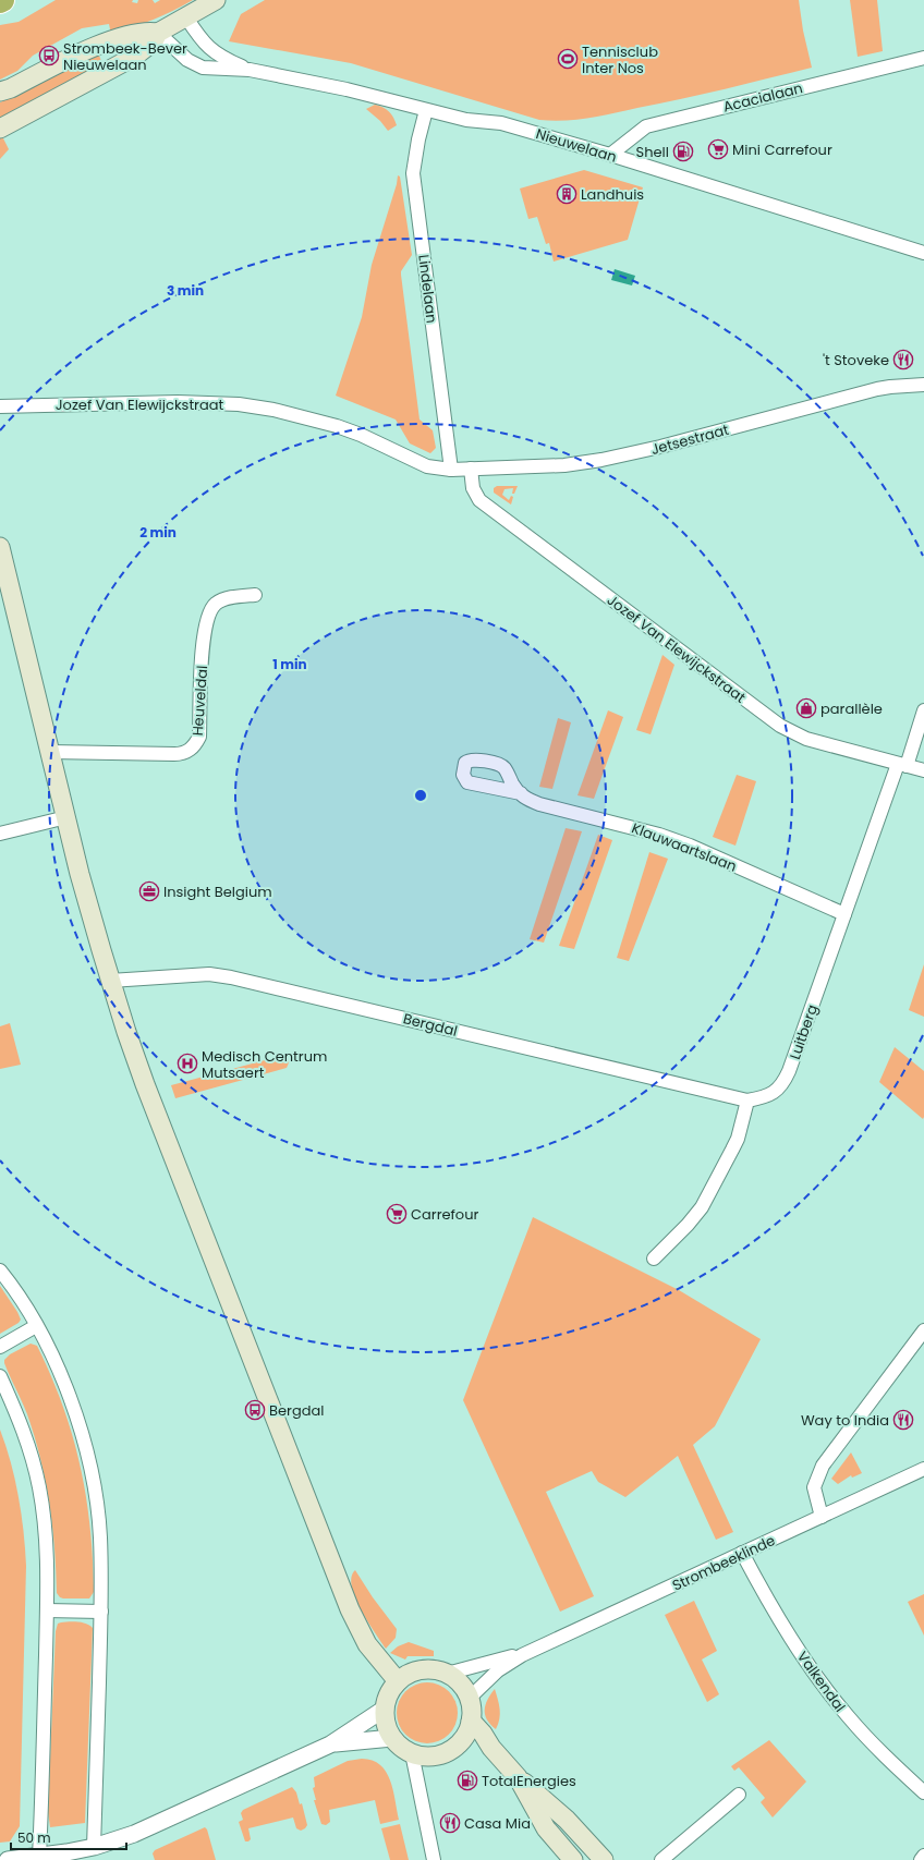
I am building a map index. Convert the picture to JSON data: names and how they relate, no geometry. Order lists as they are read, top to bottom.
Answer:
{
  "streets": {
    "street": [
      "Acacialaan",
      "Nieuwelaan",
      "Lindelaan",
      "Jozef Van Elewijckstraat",
      "Jetsestraat",
      "Heuveldal",
      "Klauwaartslaan",
      "Bergdal",
      "Luitberg",
      "Strombeeklinde",
      "Valkendal"
    ]
  },
  "crossings": [
    ["Acacialaan", "Nieuwelaan"],
    ["Nieuwelaan", "Lindelaan"],
    ["Lindelaan", "Jozef Van Elewijckstraat"],
    ["Lindelaan", "Jetsestraat"],
    ["Jozef Van Elewijckstraat", "Jetsestraat"],
    ["Jozef Van Elewijckstraat", "Luitberg"],
    ["Klauwaartslaan", "Luitberg"],
    ["Bergdal", "Luitberg"],
    ["Strombeeklinde", "Valkendal"]
  ],
  "places": {
    "bus stop": ["Strombeek-Bever Nieuwelaan", "Bergdal"],
    "sports": ["Tennisclub Inter Nos"],
    "supermarket": ["Mini Carrefour", "Carrefour"],
    "fuel station": ["Shell", "TotalEnergies"],
    "building": ["Landhuis"],
    "restaurant": ["'t Stoveke", "Way to India", "Casa Mia"],
    "shop": ["parallèle"],
    "office": ["Insight Belgium"],
    "hospital": ["Medisch Centrum Mutsaert"]
  },
  "scale_bar": "50 m",
  "rings": ["3 min", "2 min", "1 min"]
}
